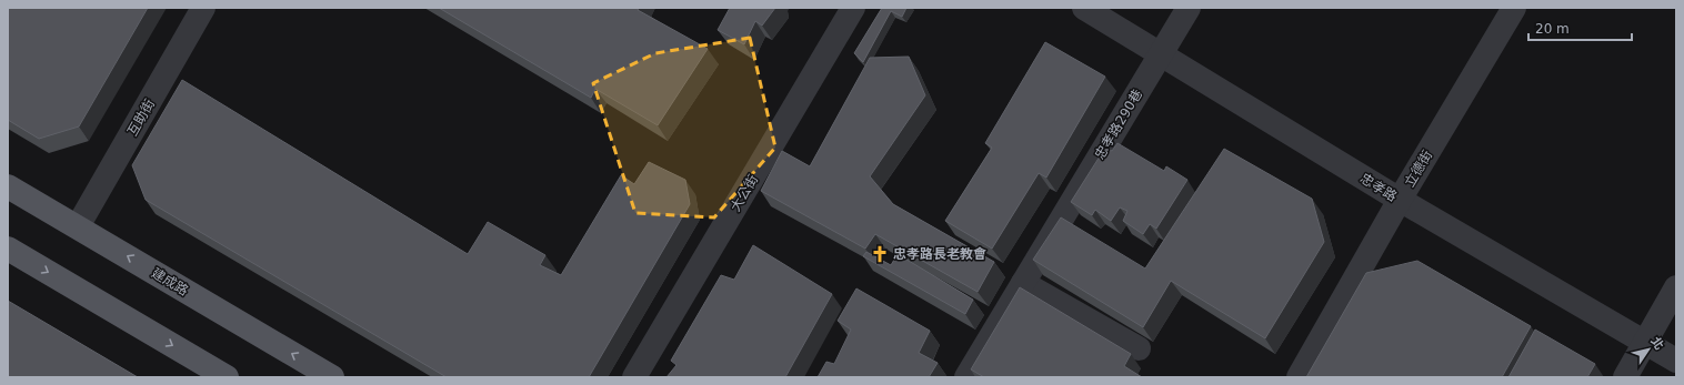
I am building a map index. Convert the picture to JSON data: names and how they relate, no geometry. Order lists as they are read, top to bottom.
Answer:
{
  "streets": {
    "main road": ["建成路"],
    "street": [
      "互助街",
      "忠孝路290巷",
      "立德街",
      "忠孝路",
      "大公街"
    ]
  },
  "crossings": [
    ["互助街", "建成路"],
    ["忠孝路290巷", "忠孝路"],
    ["立德街", "忠孝路"]
  ],
  "places": {
    "church": ["忠孝路長老教會"]
  },
  "scale_bar": "20 m",
  "north": "top right"
}
